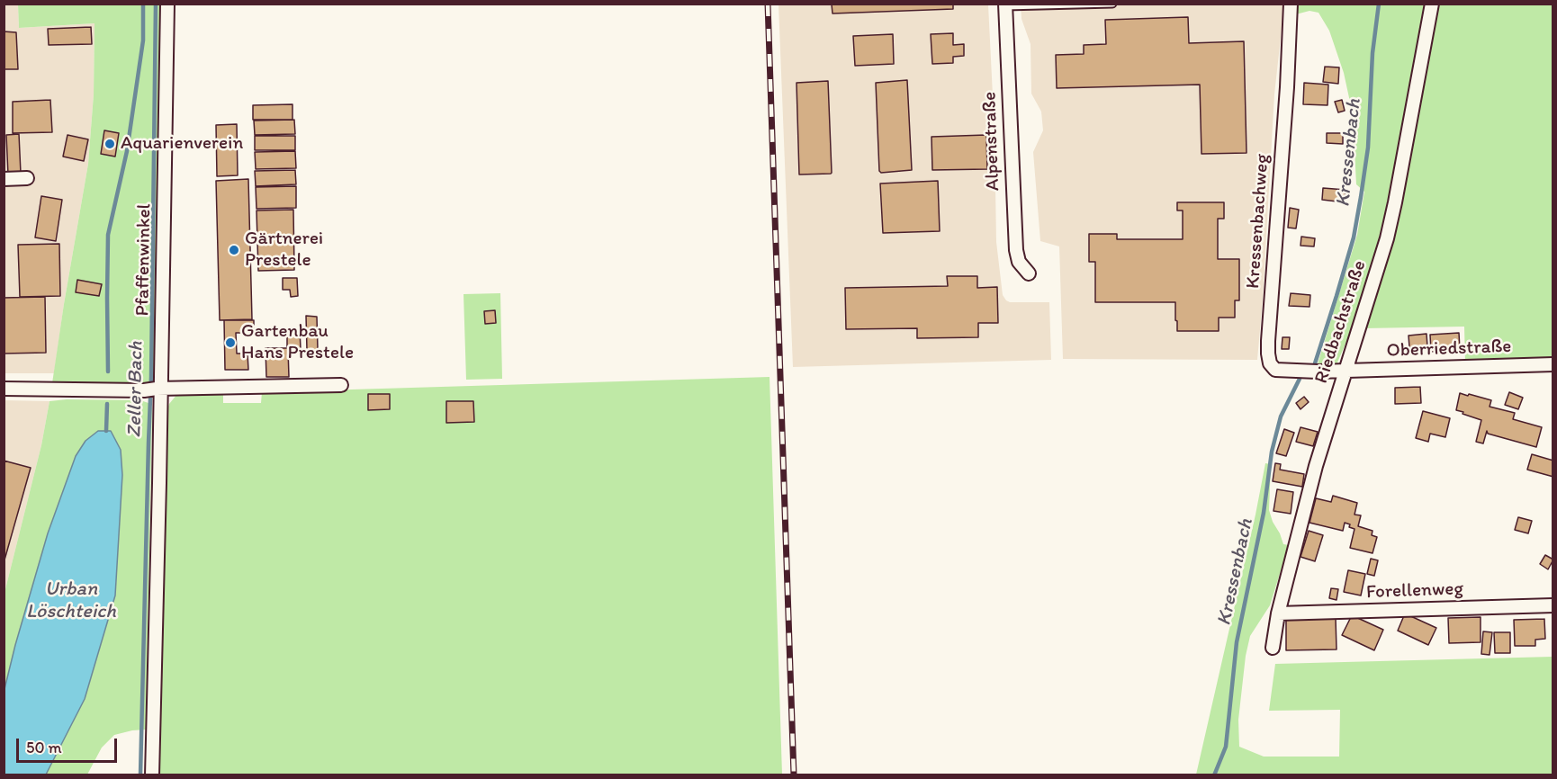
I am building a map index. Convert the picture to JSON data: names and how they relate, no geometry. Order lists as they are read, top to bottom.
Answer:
{
  "streets": {
    "street": [
      "Alpenstraße",
      "Kressenbachweg",
      "Pfaffenwinkel",
      "Riedbachstraße",
      "Oberriedstraße",
      "Forellenweg"
    ]
  },
  "crossings": [
    ["Kressenbachweg", "Riedbachstraße"],
    ["Kressenbachweg", "Oberriedstraße"],
    ["Riedbachstraße", "Oberriedstraße"],
    ["Riedbachstraße", "Forellenweg"]
  ],
  "water": ["Kressenbach", "Zeller Bach", "Urban Löschteich"],
  "places": ["Aquarienverein", "Gärtnerei Prestele", "Gartenbau Hans Prestele"],
  "scale_bar": "50 m"
}
